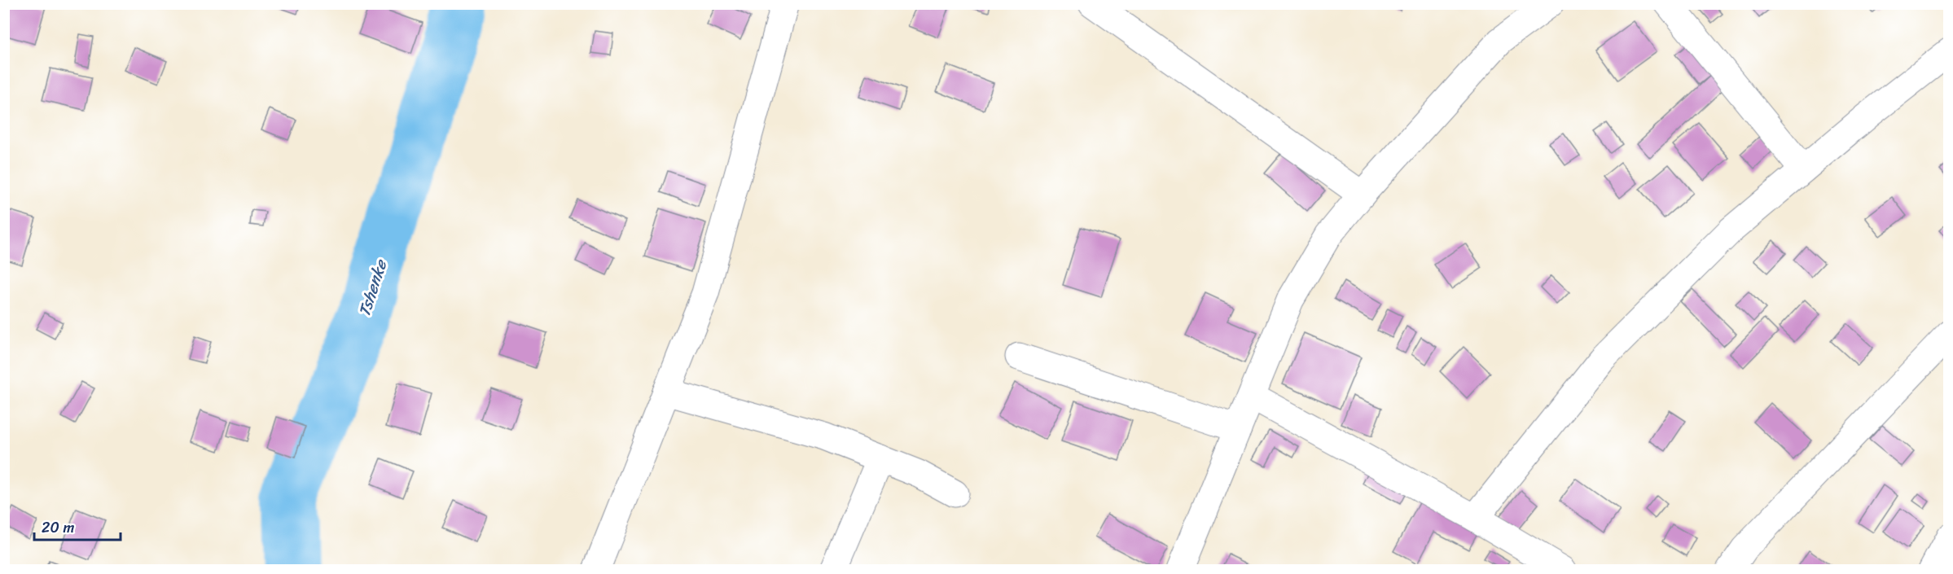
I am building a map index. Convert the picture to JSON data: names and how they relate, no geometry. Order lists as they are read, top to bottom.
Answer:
{
  "water": ["Tshenke"],
  "scale_bar": "20 m"
}
